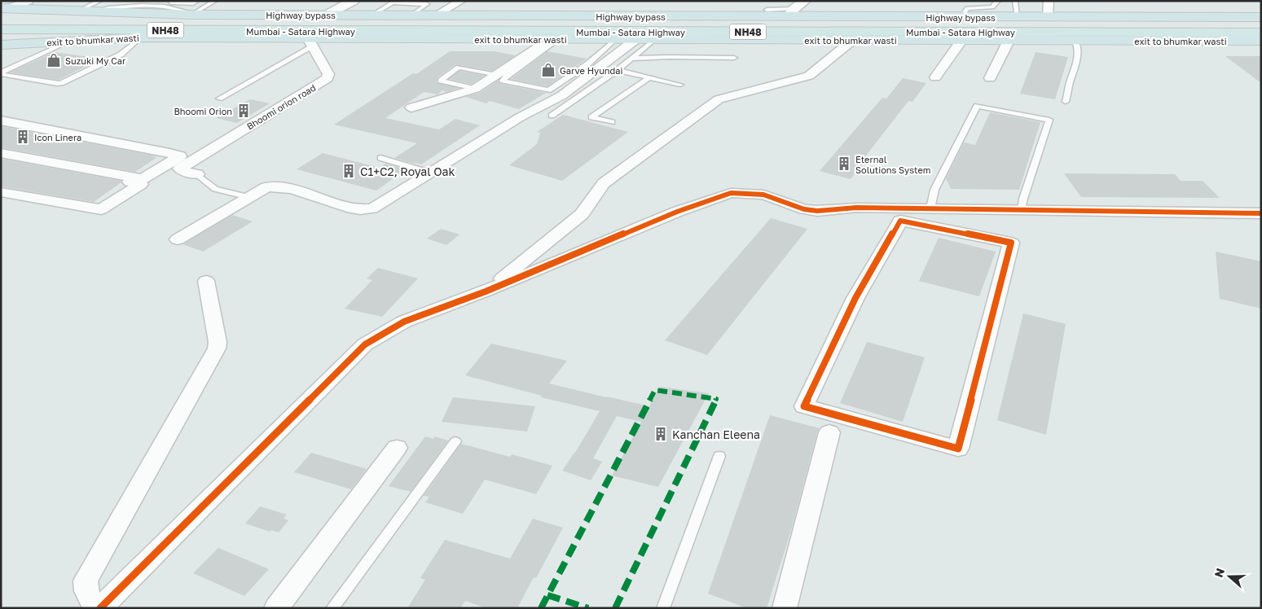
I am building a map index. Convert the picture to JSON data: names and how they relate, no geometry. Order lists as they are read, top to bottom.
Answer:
{
  "streets": {
    "highway": ["NH48", "Mumbai - Satara Highway"],
    "main road": ["Highway bypass", "exit to bhumkar wasti"],
    "street": ["Bhoomi orion road"]
  },
  "crossings": [
    ["Mumbai - Satara Highway", "exit to bhumkar wasti"],
    ["exit to bhumkar wasti", "Bhoomi orion road"]
  ],
  "places": {
    "shop": ["Suzuki My Car", "Garve Hyundai"],
    "building": [
      "Bhoomi Orion",
      "Icon Linera",
      "Eternal Solutions System",
      "C1+C2, Royal Oak",
      "Kanchan Eleena"
    ]
  },
  "north": "left"
}
